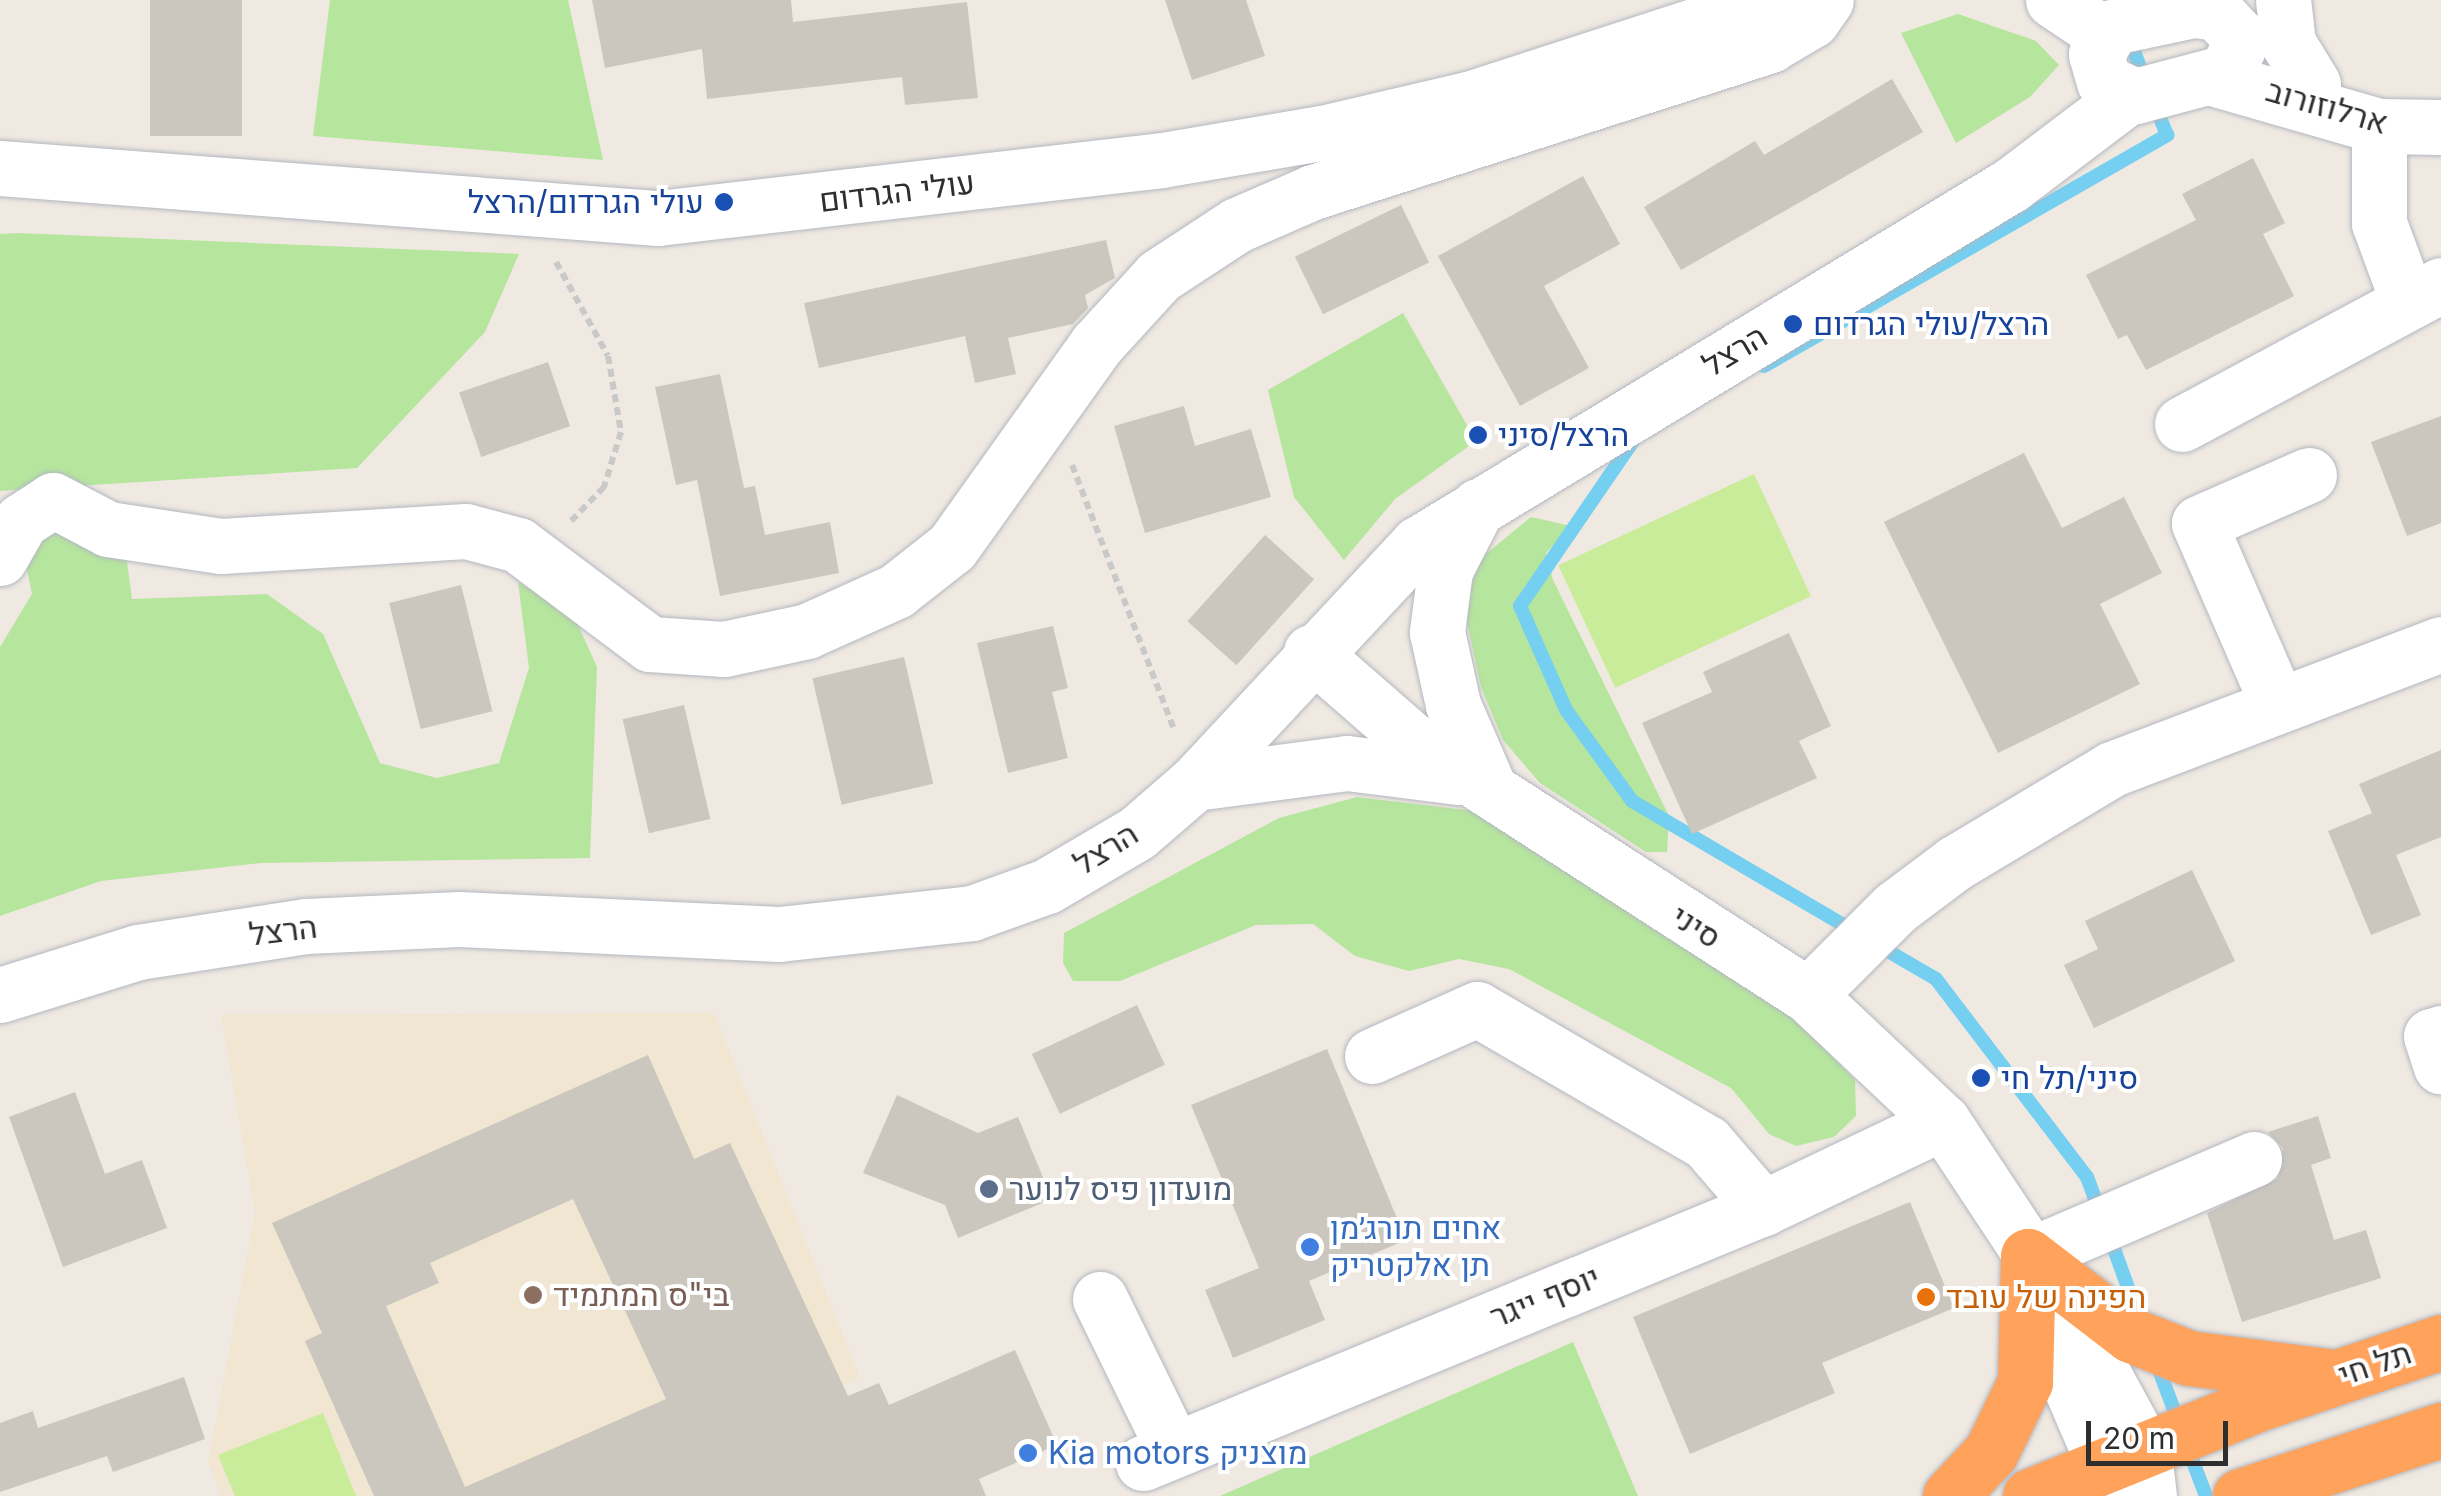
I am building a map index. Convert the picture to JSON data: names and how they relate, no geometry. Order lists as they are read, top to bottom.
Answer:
{
  "streets": {
    "highway": ["תל חי"],
    "street": [
      "ארלוזורוב",
      "עולי הגרדום",
      "הרצל",
      "סיני",
      "יוסף ייגר"
    ]
  },
  "crossings": [
    ["הרצל", "סיני"],
    ["סיני", "יוסף ייגר"],
    ["סיני", "תל חי"]
  ],
  "places": [
    "עולי הגרדום/הרצל",
    "הרצל/עולי הגרדום",
    "הרצל/סיני",
    "סיני/תל חי",
    "מועדון פיס לנוער",
    "אחים תורג׳מן תן אלקטריק",
    "בי\"ס המתמיד",
    "הפינה של עובד",
    "Kia motors מוצניק"
  ],
  "scale_bar": "20 m"
}
